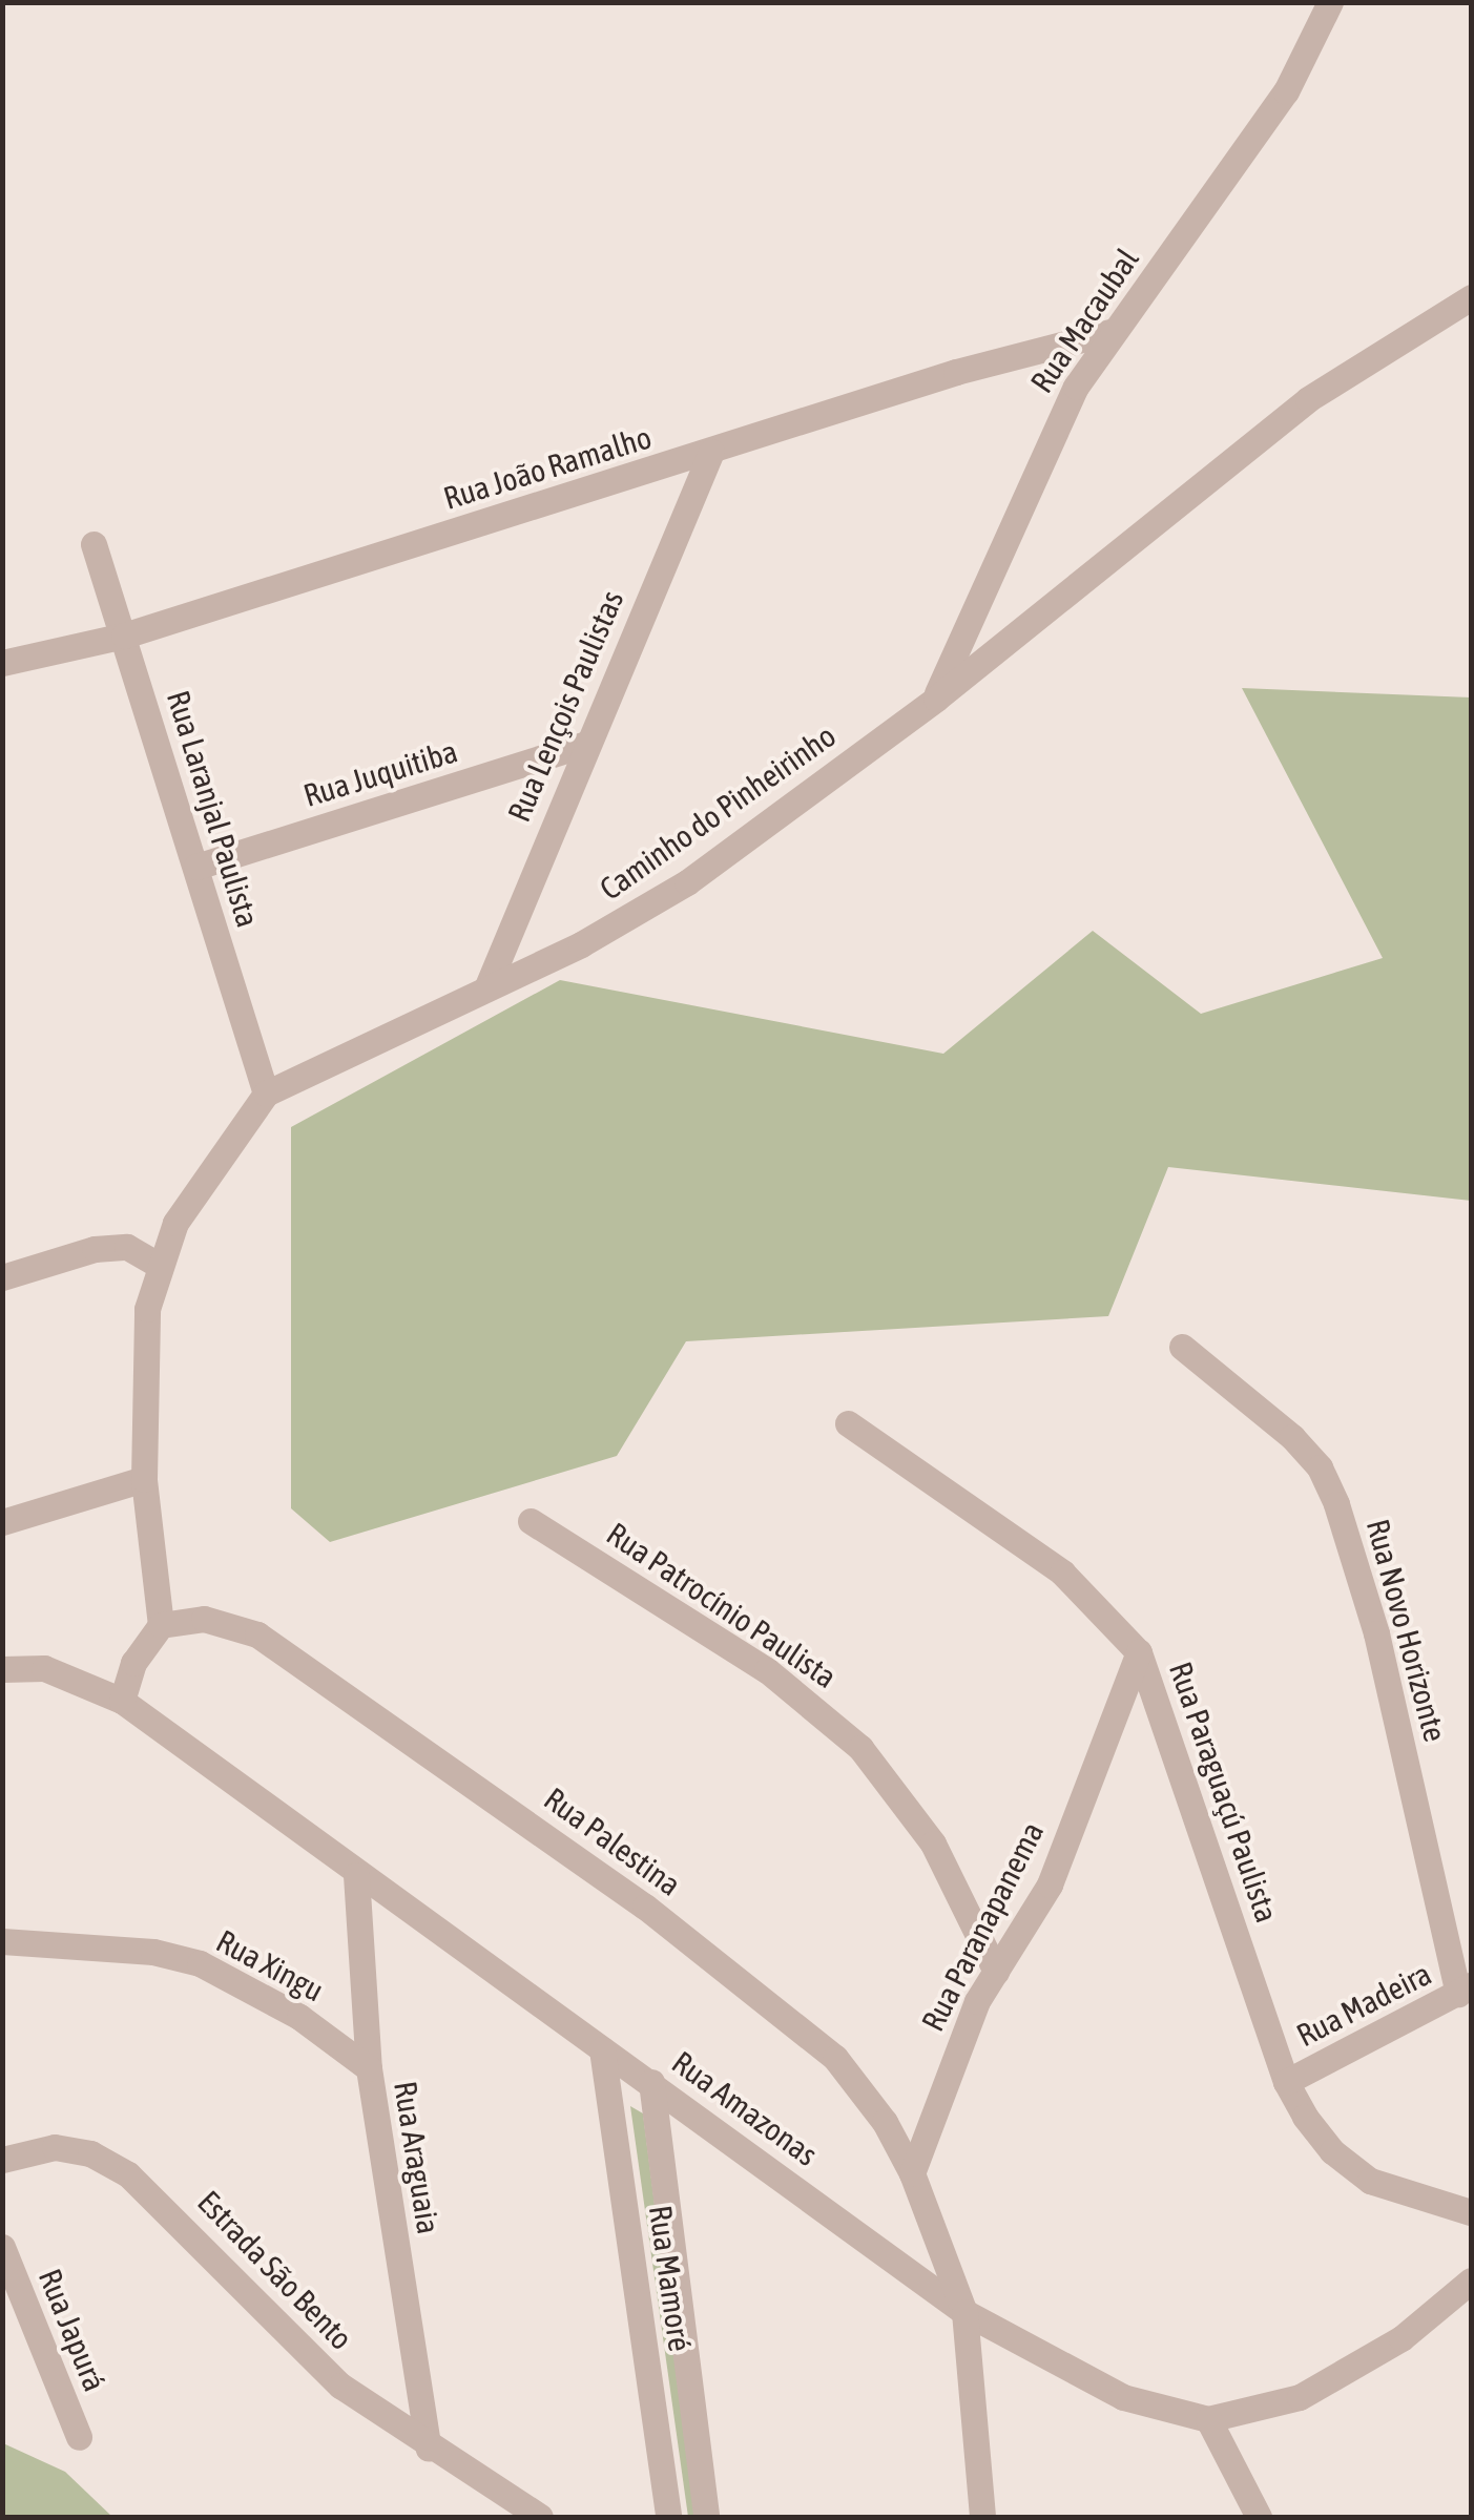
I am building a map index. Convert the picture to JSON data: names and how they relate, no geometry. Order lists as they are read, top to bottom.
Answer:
{
  "streets": {
    "street": [
      "Rua Macaubal",
      "Rua João Ramalho",
      "Rua Lençois Paulistas",
      "Rua Juquitiba",
      "Rua Laranjal Paulista",
      "Caminho do Pinheirinho",
      "Rua Patrocínio Paulista",
      "Rua Novo Horizonte",
      "Rua Paraguaçú Paulista",
      "Rua Palestina",
      "Rua Paranapanema",
      "Rua Xingu",
      "Rua Madeira",
      "Rua Amazonas",
      "Rua Araguaia",
      "Estrada São Bento",
      "Rua Mamoré",
      "Rua Japurá"
    ]
  },
  "crossings": [
    ["Rua Macaubal", "Rua João Ramalho"],
    ["Rua Macaubal", "Caminho do Pinheirinho"],
    ["Rua João Ramalho", "Rua Lençois Paulistas"],
    ["Rua João Ramalho", "Rua Laranjal Paulista"],
    ["Rua Lençois Paulistas", "Rua Juquitiba"],
    ["Rua Lençois Paulistas", "Caminho do Pinheirinho"],
    ["Rua Juquitiba", "Rua Laranjal Paulista"],
    ["Rua Laranjal Paulista", "Caminho do Pinheirinho"],
    ["Caminho do Pinheirinho", "Rua Palestina"],
    ["Rua Patrocínio Paulista", "Rua Paranapanema"],
    ["Rua Novo Horizonte", "Rua Madeira"],
    ["Rua Paraguaçú Paulista", "Rua Paranapanema"],
    ["Rua Paraguaçú Paulista", "Rua Madeira"],
    ["Rua Palestina", "Rua Paranapanema"],
    ["Rua Palestina", "Rua Amazonas"],
    ["Rua Xingu", "Rua Araguaia"],
    ["Rua Amazonas", "Rua Araguaia"],
    ["Rua Amazonas", "Rua Mamoré"],
    ["Rua Araguaia", "Estrada São Bento"]
  ]
}
